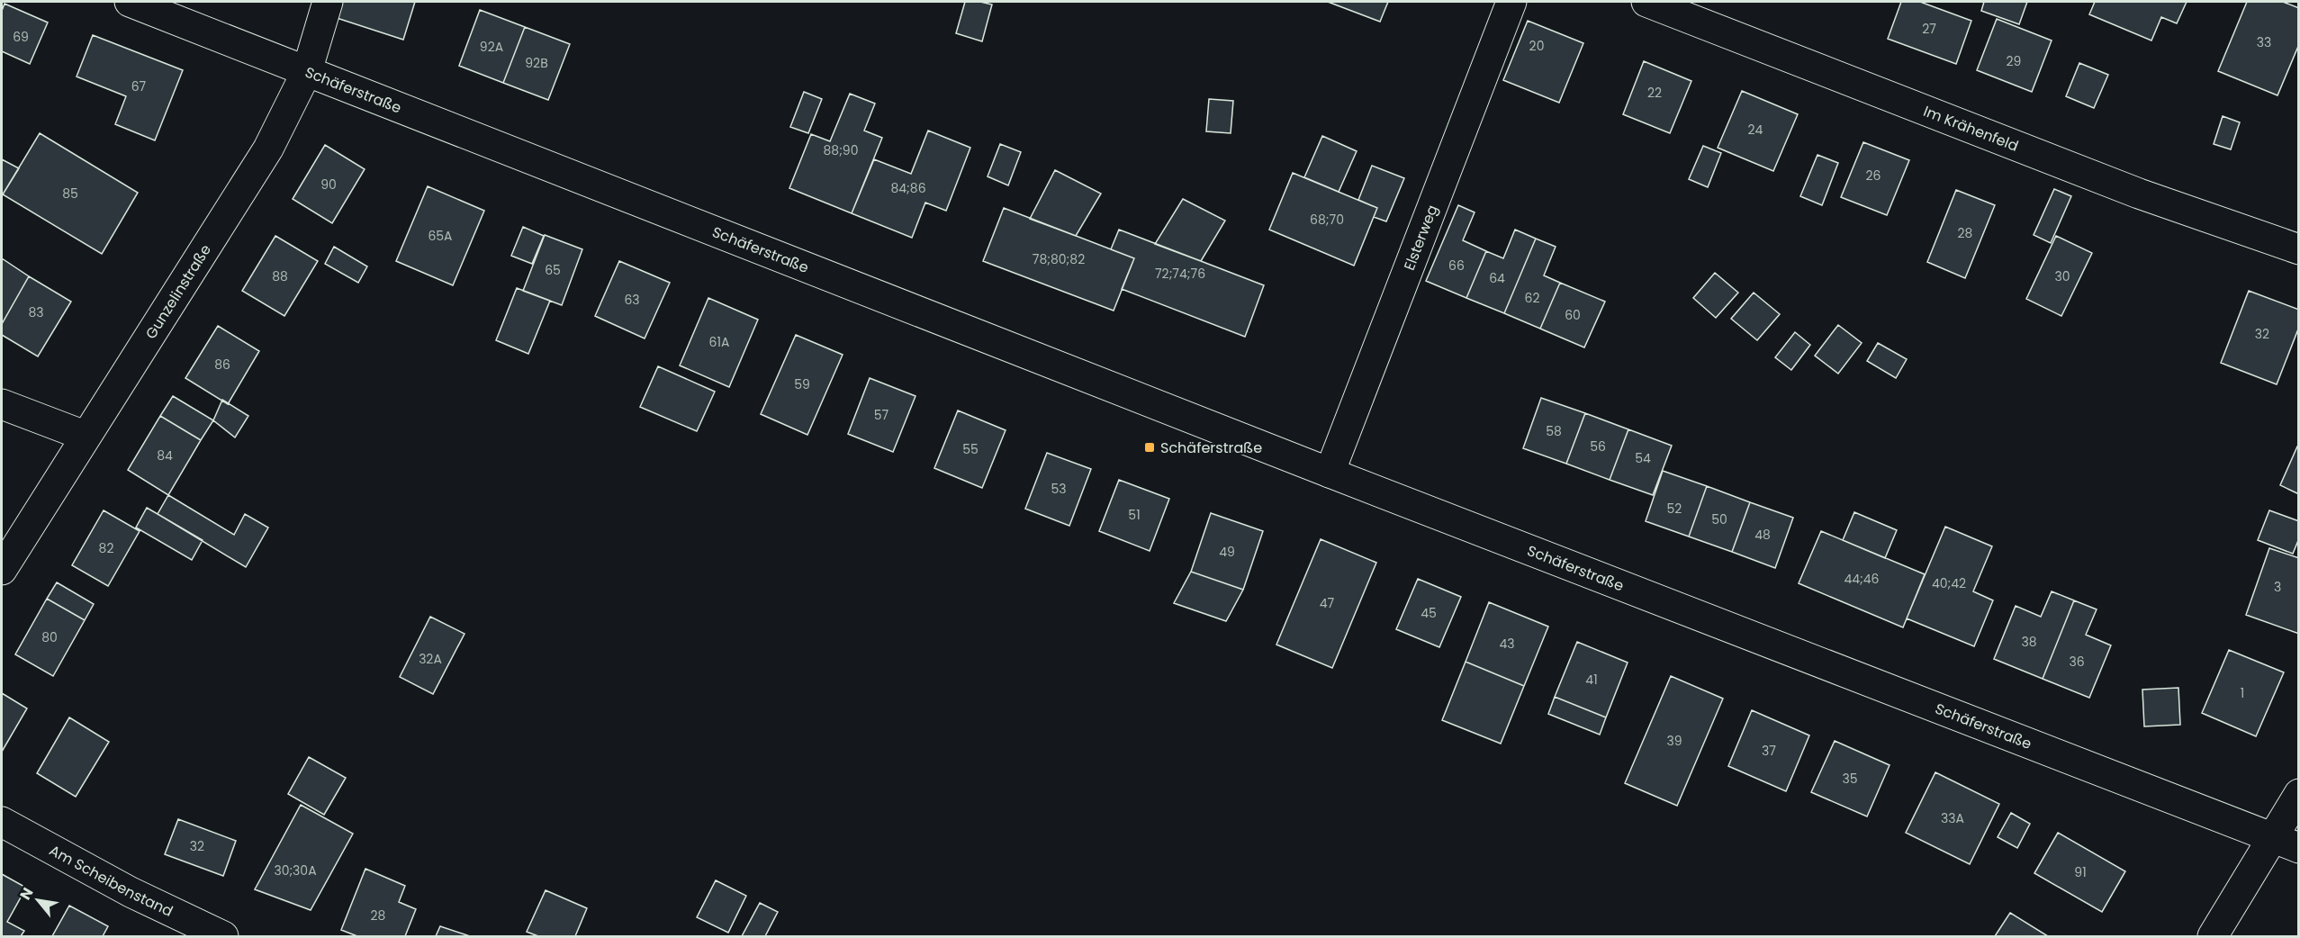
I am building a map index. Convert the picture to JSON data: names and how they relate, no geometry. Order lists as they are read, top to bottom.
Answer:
{
  "streets": {
    "street": [
      "Schäferstraße",
      "Im Krähenfeld",
      "Elsterweg",
      "Gunzelinstraße",
      "Am Scheibenstand"
    ]
  },
  "crossings": [
    ["Schäferstraße", "Elsterweg"],
    ["Schäferstraße", "Gunzelinstraße"]
  ],
  "places": {
    "transit": ["Schäferstraße"]
  },
  "house_numbers": [
    "27",
    "69",
    "33",
    "20",
    "92A",
    "29",
    "92B",
    "67",
    "22",
    "24",
    "88;90",
    "26",
    "90",
    "84;86",
    "85",
    "68;70",
    "28",
    "65A",
    "78;80;82",
    "66",
    "65",
    "72;74;76",
    "88",
    "30",
    "64",
    "62",
    "63",
    "83",
    "60",
    "32",
    "61A",
    "86",
    "59",
    "57",
    "58",
    "56",
    "55",
    "84",
    "54",
    "53",
    "52",
    "51",
    "50",
    "48",
    "82",
    "49",
    "44;46",
    "40;42",
    "3",
    "47",
    "45",
    "80",
    "38",
    "43",
    "32A",
    "36",
    "41",
    "1",
    "39",
    "37",
    "35",
    "33A",
    "32",
    "30;30A",
    "91",
    "28"
  ],
  "north": "top left"
}
